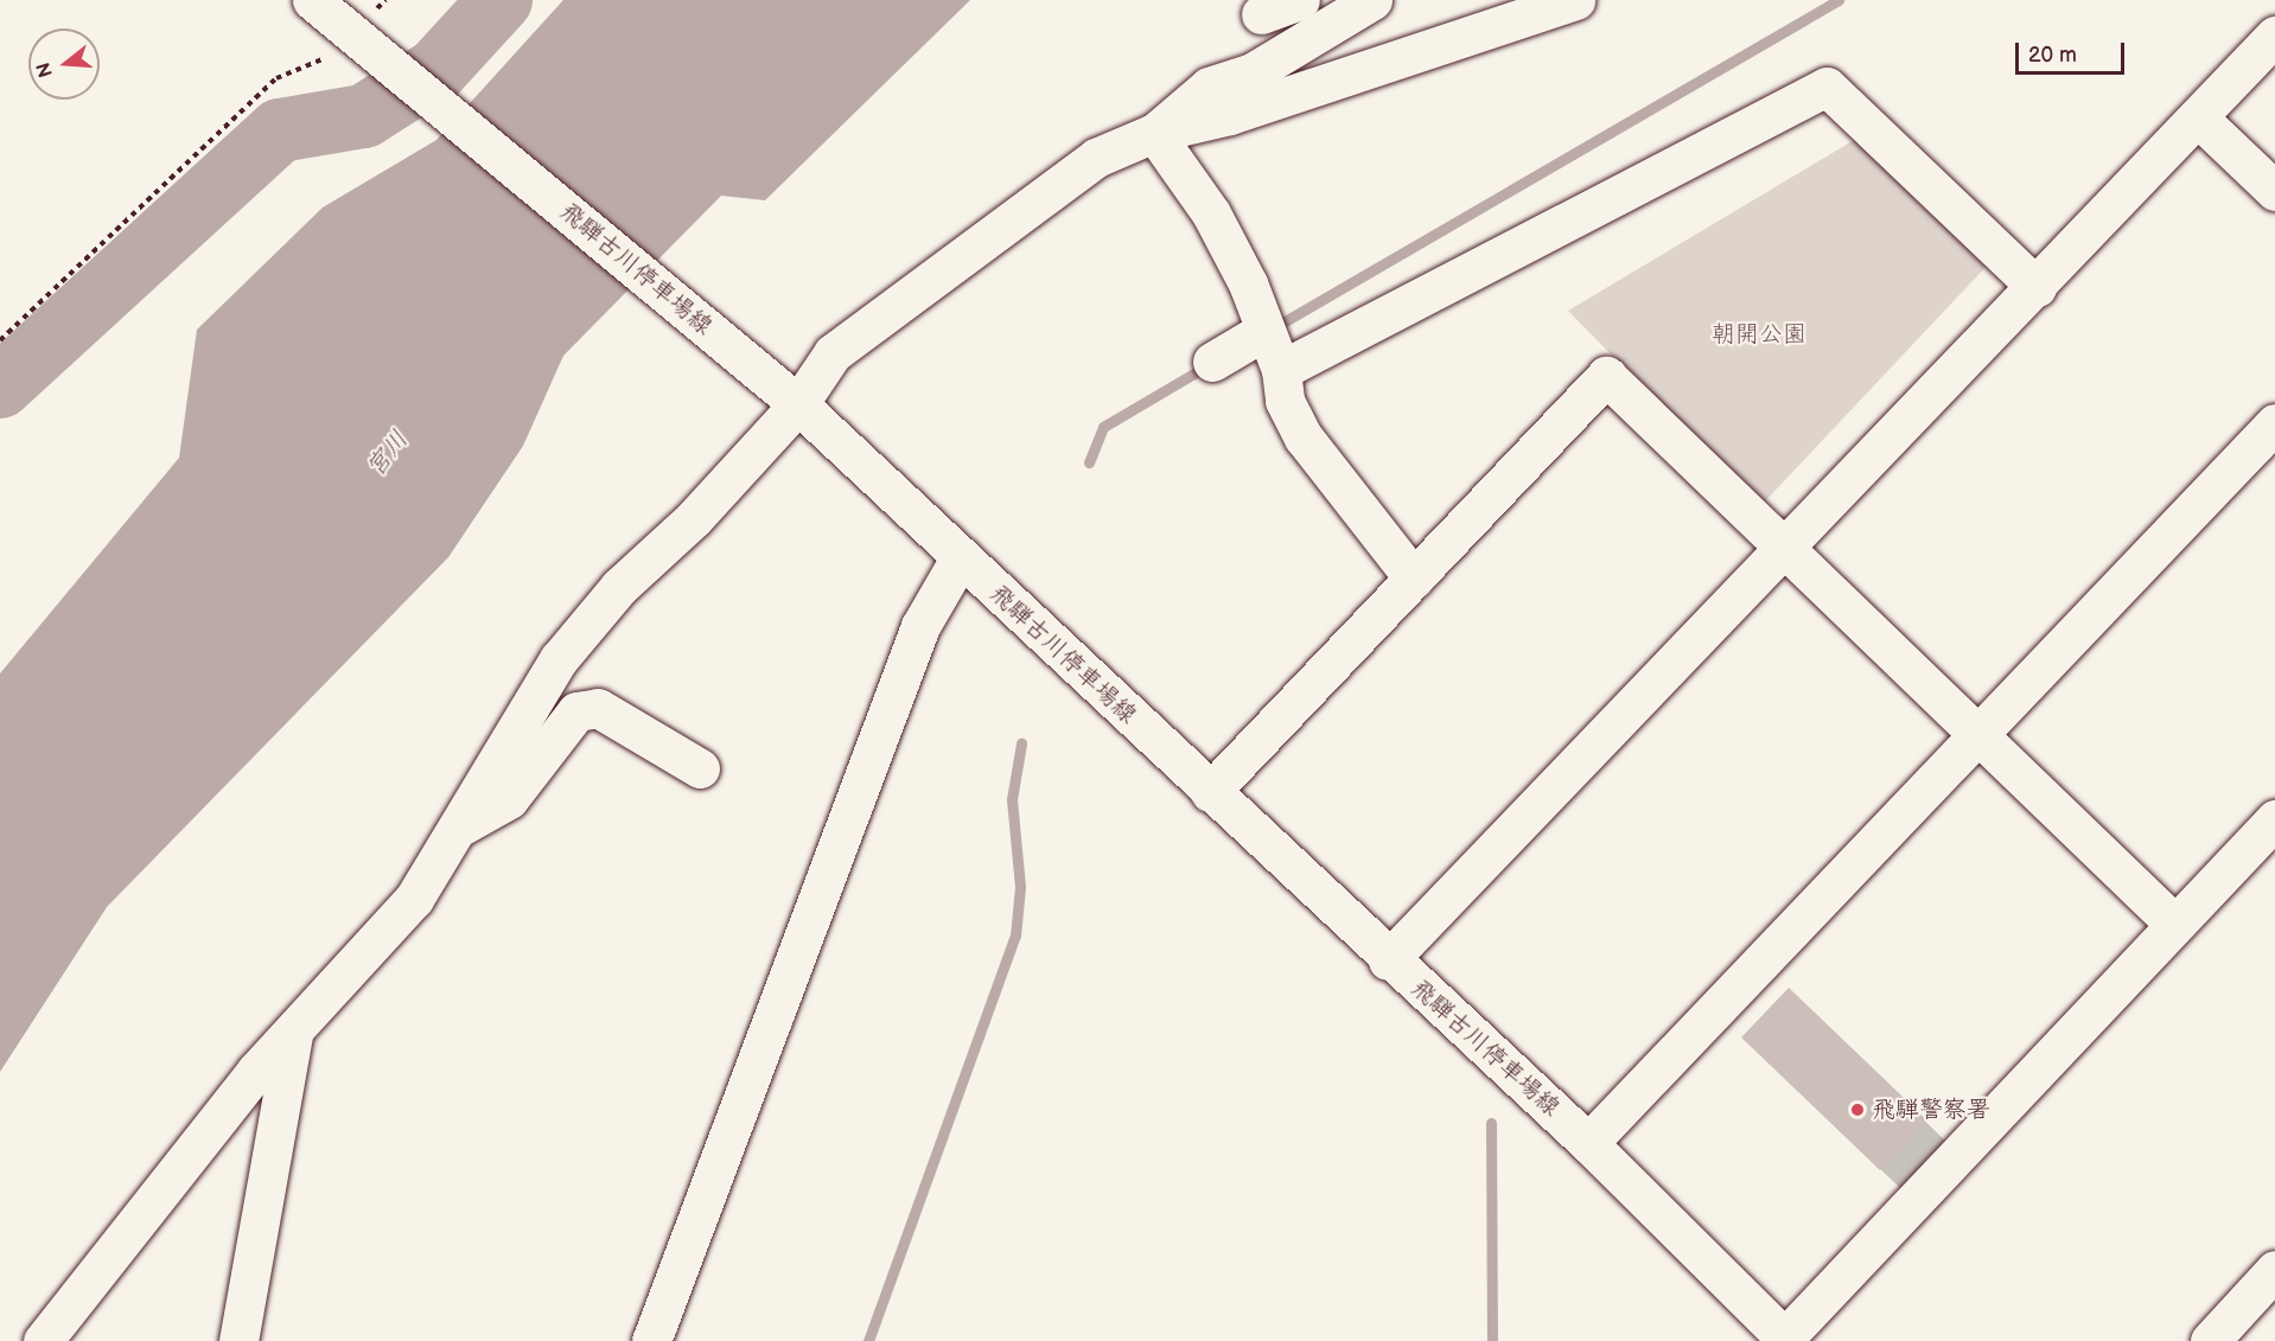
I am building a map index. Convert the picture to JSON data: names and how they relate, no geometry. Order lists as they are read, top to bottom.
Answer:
{
  "streets": {
    "main road": ["飛騨古川停車場線"]
  },
  "water": ["宮川"],
  "parks": ["朝開公園"],
  "places": ["飛騨警察署"],
  "scale_bar": "20 m",
  "north": "left"
}
